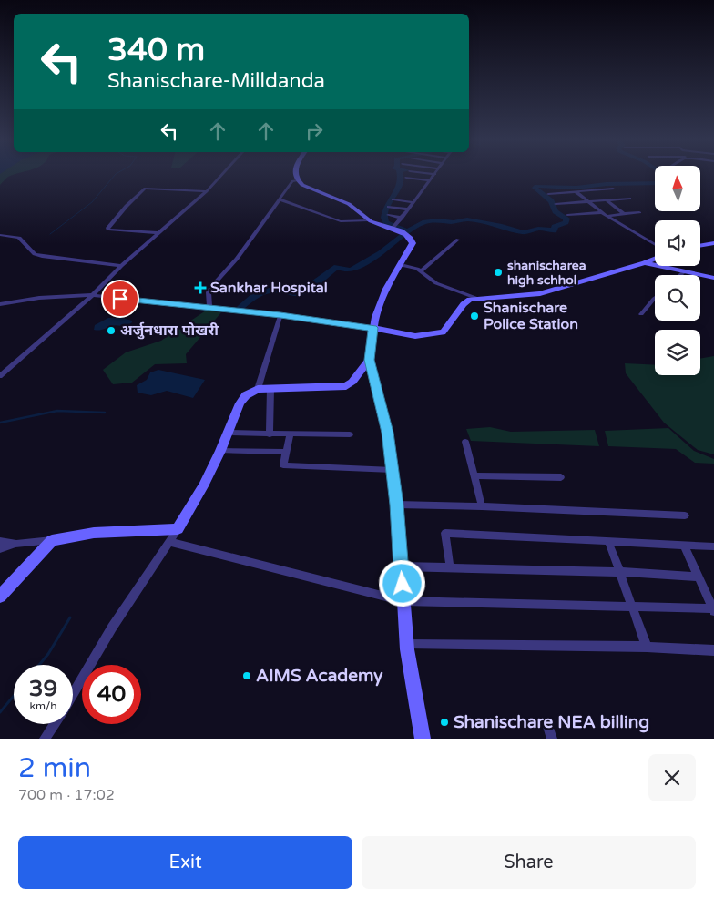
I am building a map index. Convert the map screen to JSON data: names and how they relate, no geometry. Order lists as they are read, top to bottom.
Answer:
{
  "places": {
    "other": [
      "shanischarea high schhol",
      "Shanischare Police Station",
      "अर्जुनधारा पोखरी",
      "AIMS Academy",
      "Shanischare NEA billing"
    ],
    "health": ["Sankhar Hospital"]
  },
  "north": "top",
  "page": {
    "turn": ["340 m", "Shanischare-Milldanda"],
    "speed": "39 km/h",
    "limit": "40",
    "heading": ["2 min", "700 m · 17:02"],
    "buttons": ["Exit", "Share"]
  }
}
